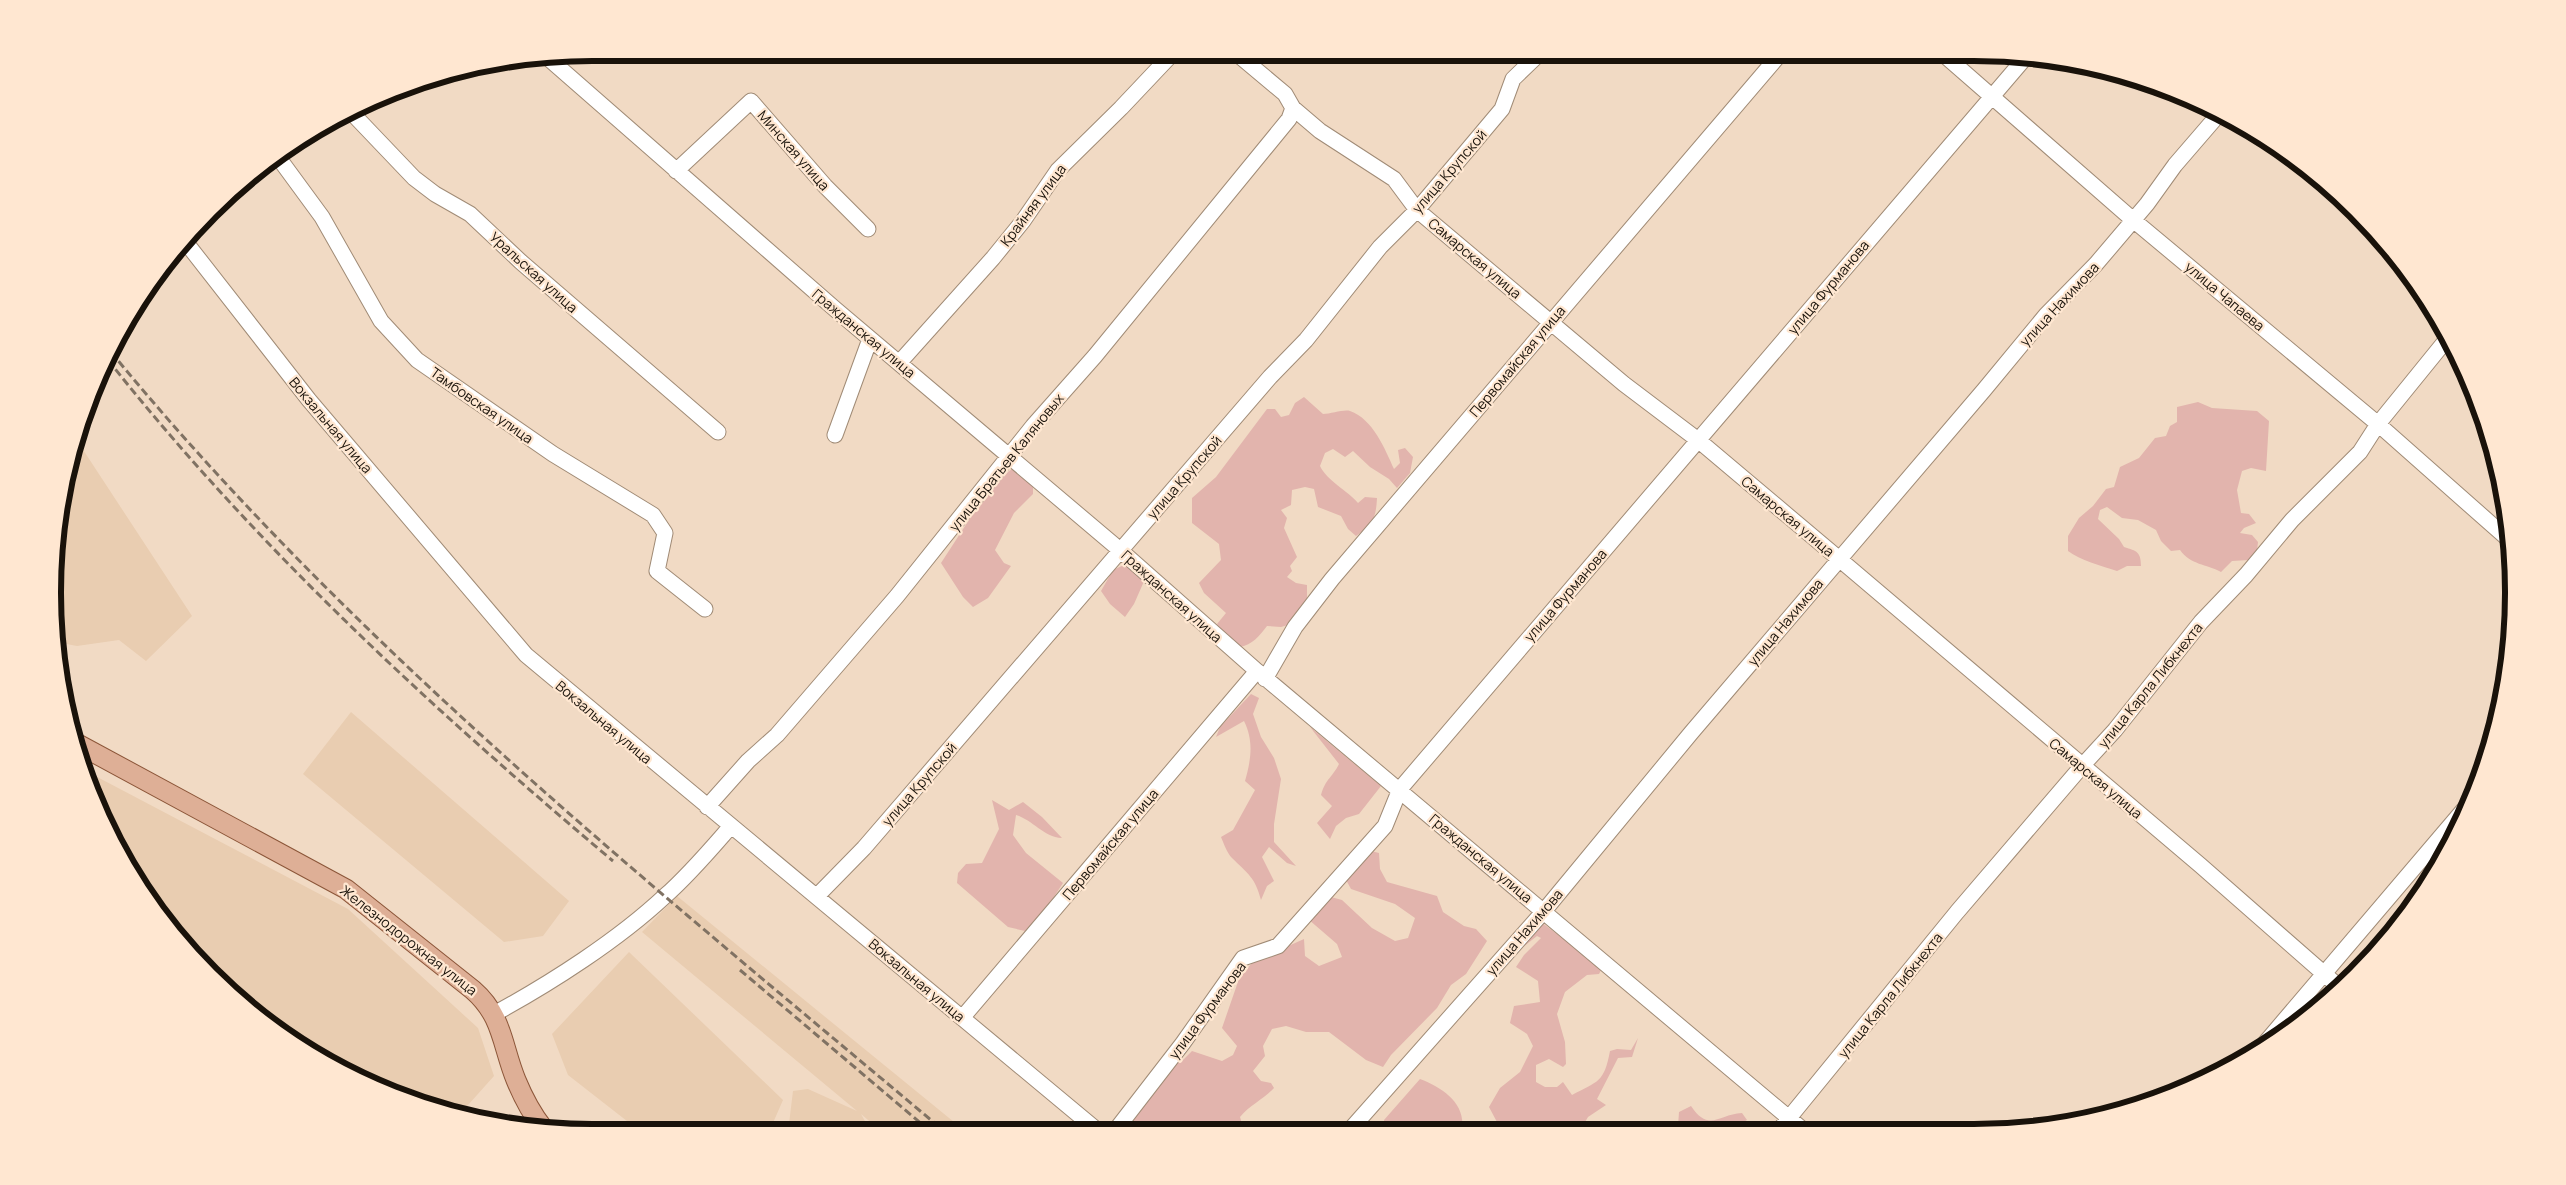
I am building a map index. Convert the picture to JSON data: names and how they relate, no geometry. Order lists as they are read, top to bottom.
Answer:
{
  "streets": {
    "main road": ["Железнодорожная улица"],
    "street": [
      "Минская улица",
      "улица Крупской",
      "Крайняя улица",
      "Самарская улица",
      "Уральская улица",
      "улица Фурманова",
      "улица Чапаева",
      "улица Нахимова",
      "Гражданская улица",
      "Первомайская улица",
      "Тамбовская улица",
      "Вокзальная улица",
      "улица Братьев Каляновых",
      "улица Карла Либкнехта"
    ]
  },
  "crossings": [
    ["Минская улица", "Гражданская улица"],
    ["улица Крупской", "Самарская улица"],
    ["улица Крупской", "Гражданская улица"],
    ["улица Крупской", "Вокзальная улица"],
    ["Крайняя улица", "Гражданская улица"],
    ["Самарская улица", "улица Фурманова"],
    ["Самарская улица", "улица Нахимова"],
    ["Самарская улица", "Первомайская улица"],
    ["Самарская улица", "улица Братьев Каляновых"],
    ["Самарская улица", "улица Карла Либкнехта"],
    ["улица Фурманова", "улица Чапаева"],
    ["улица Фурманова", "Гражданская улица"],
    ["улица Чапаева", "улица Нахимова"],
    ["улица Чапаева", "улица Карла Либкнехта"],
    ["улица Нахимова", "Гражданская улица"],
    ["Гражданская улица", "Первомайская улица"],
    ["Гражданская улица", "улица Братьев Каляновых"],
    ["Гражданская улица", "улица Карла Либкнехта"],
    ["Первомайская улица", "Вокзальная улица"],
    ["Вокзальная улица", "улица Братьев Каляновых"]
  ]
}
